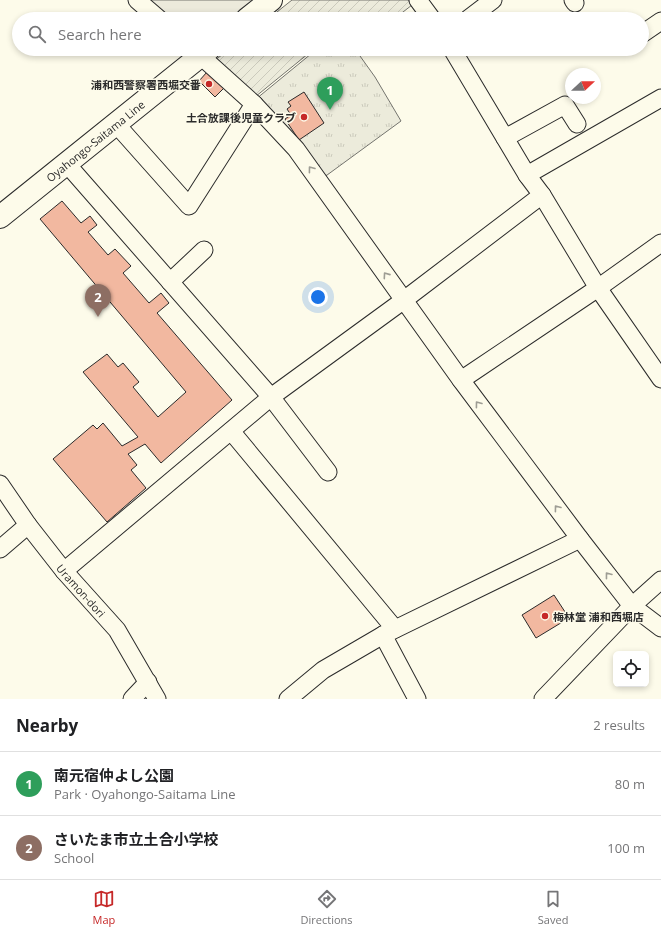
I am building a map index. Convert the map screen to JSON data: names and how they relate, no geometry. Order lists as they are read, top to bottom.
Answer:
{
  "streets": {
    "main road": ["Oyahongo-Saitama Line"],
    "street": ["Uramon-dori"]
  },
  "places": ["浦和西警察署西堀交番", "土合放課後児童クラブ", "梅林堂 浦和西堀店"],
  "north": "right",
  "page": {
    "search": "Search here",
    "pins": ["1", "2"],
    "heading": ["Nearby", "2 results"],
    "list": [
      {
        "mark": "1",
        "name": "南元宿仲よし公園",
        "note": "Park · Oyahongo-Saitama Line",
        "value": "80 m"
      },
      {
        "mark": "2",
        "name": "さいたま市立土合小学校",
        "note": "School",
        "value": "100 m"
      }
    ],
    "nav": ["Map", "Directions", "Saved"]
  }
}
